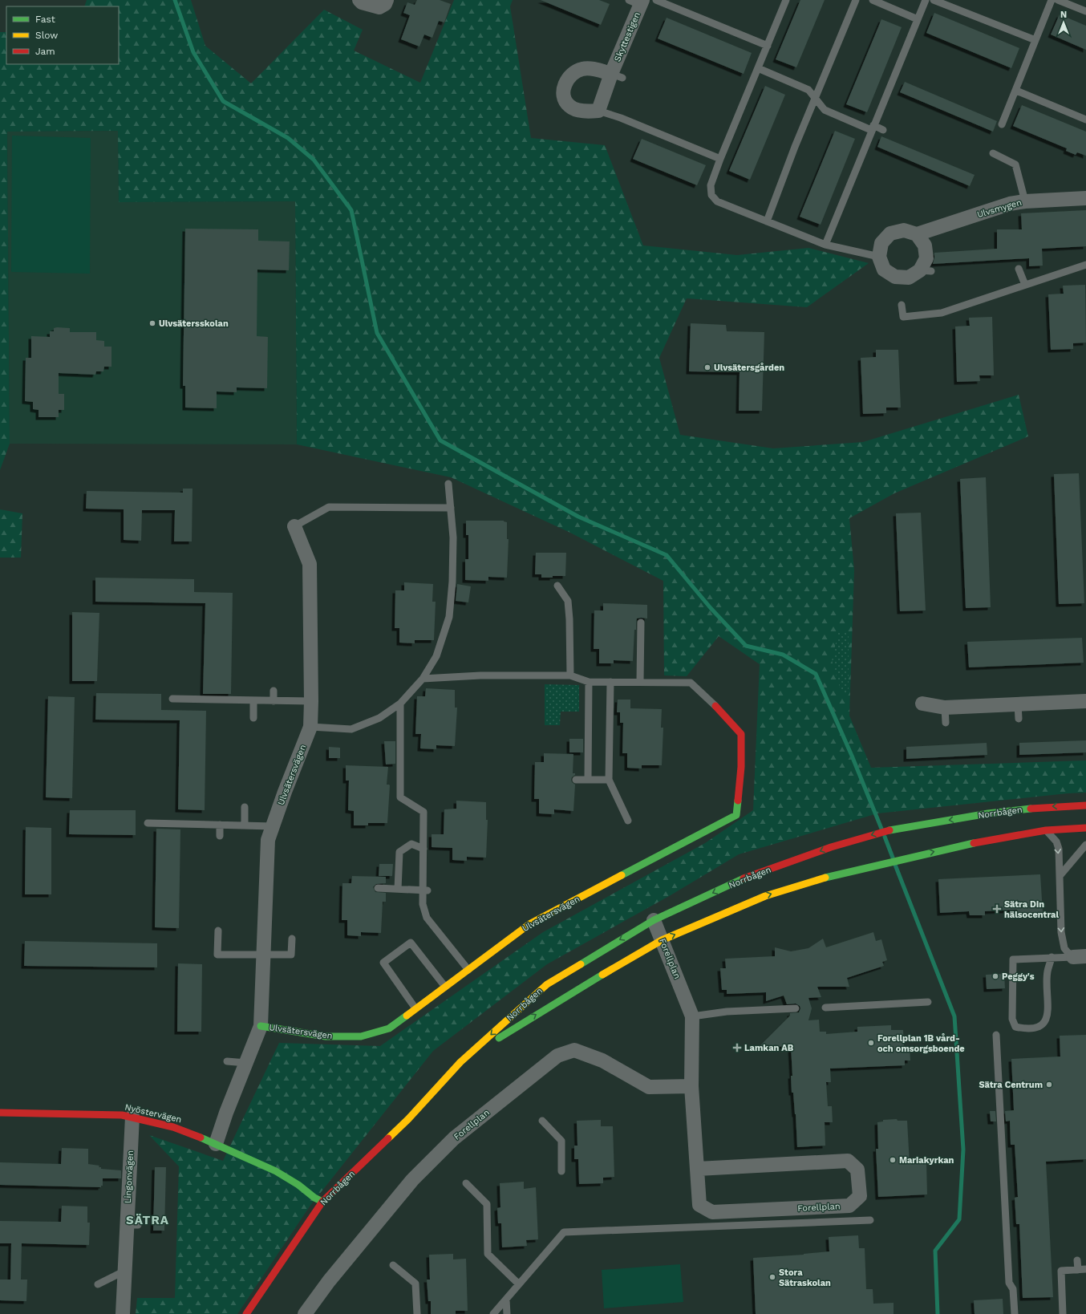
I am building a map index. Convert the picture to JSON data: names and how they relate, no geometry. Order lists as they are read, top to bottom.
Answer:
{
  "streets": {
    "street": [
      "Skyttestigen",
      "Ulvsmygen",
      "Ulvsätersvägen",
      "Norrbågen",
      "Forellplan",
      "Nyöstervägen",
      "Lingonvägen"
    ]
  },
  "crossings": [
    ["Ulvsätersvägen", "Nyöstervägen"],
    ["Norrbågen", "Forellplan"],
    ["Norrbågen", "Nyöstervägen"],
    ["Nyöstervägen", "Lingonvägen"]
  ],
  "districts": ["SÄTRA"],
  "places": {
    "other": [
      "Ulvsätersskolan",
      "Ulvsätersgården",
      "Peggy's",
      "Forellplan 1B vård- och omsorgsboende",
      "Sätra Centrum",
      "Mariakyrkan",
      "Stora Sätraskolan"
    ],
    "health": ["Sätra Din hälsocentral", "Lamkan AB"]
  },
  "legend": ["Fast", "Slow", "Jam"],
  "north": "top"
}
